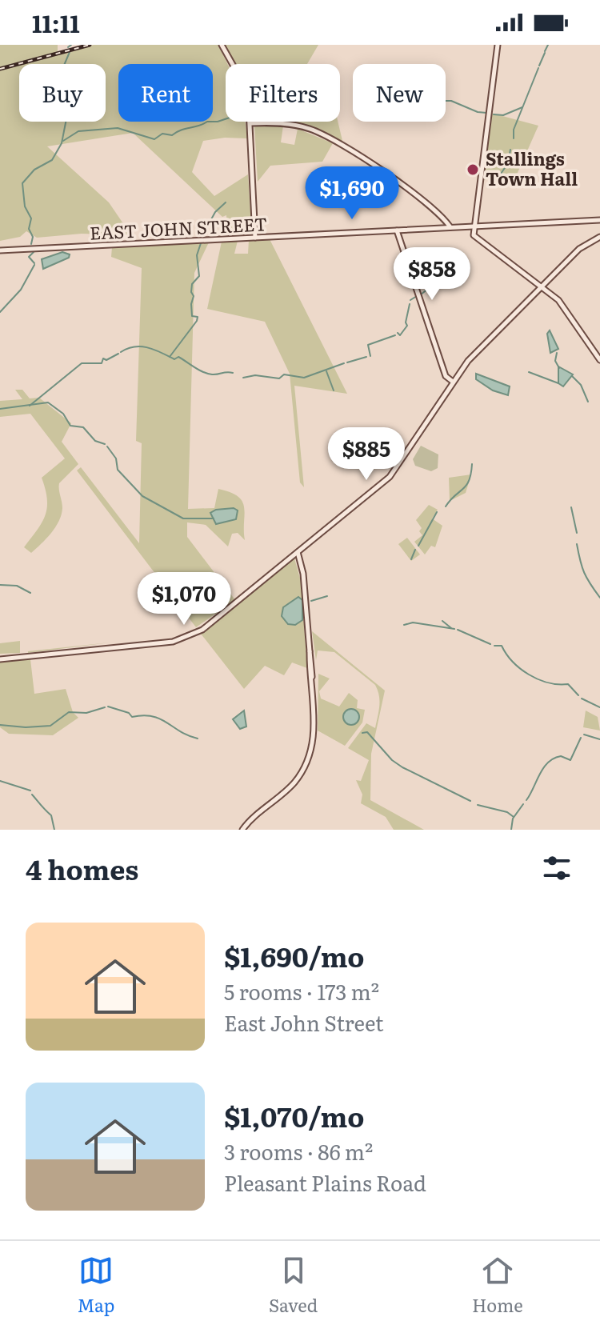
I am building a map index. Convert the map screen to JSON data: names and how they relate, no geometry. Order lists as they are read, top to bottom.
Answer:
{
  "streets": {
    "street": ["EAST JOHN STREET"]
  },
  "places": ["Stallings Town Hall"],
  "page": {
    "status": "11:11",
    "chip": [
      "Buy",
      "Rent",
      "Filters",
      "New"
    ],
    "price": [
      "$1,690",
      "$858",
      "$885",
      "$1,070"
    ],
    "heading": "4 homes",
    "list": [
      {
        "name": "$1,690/mo",
        "note": "5 rooms · 173 m² · East John Street"
      },
      {
        "name": "$1,070/mo",
        "note": "3 rooms · 86 m² · Pleasant Plains Road"
      }
    ],
    "tabs": ["Map", "Saved", "Home"]
  }
}
